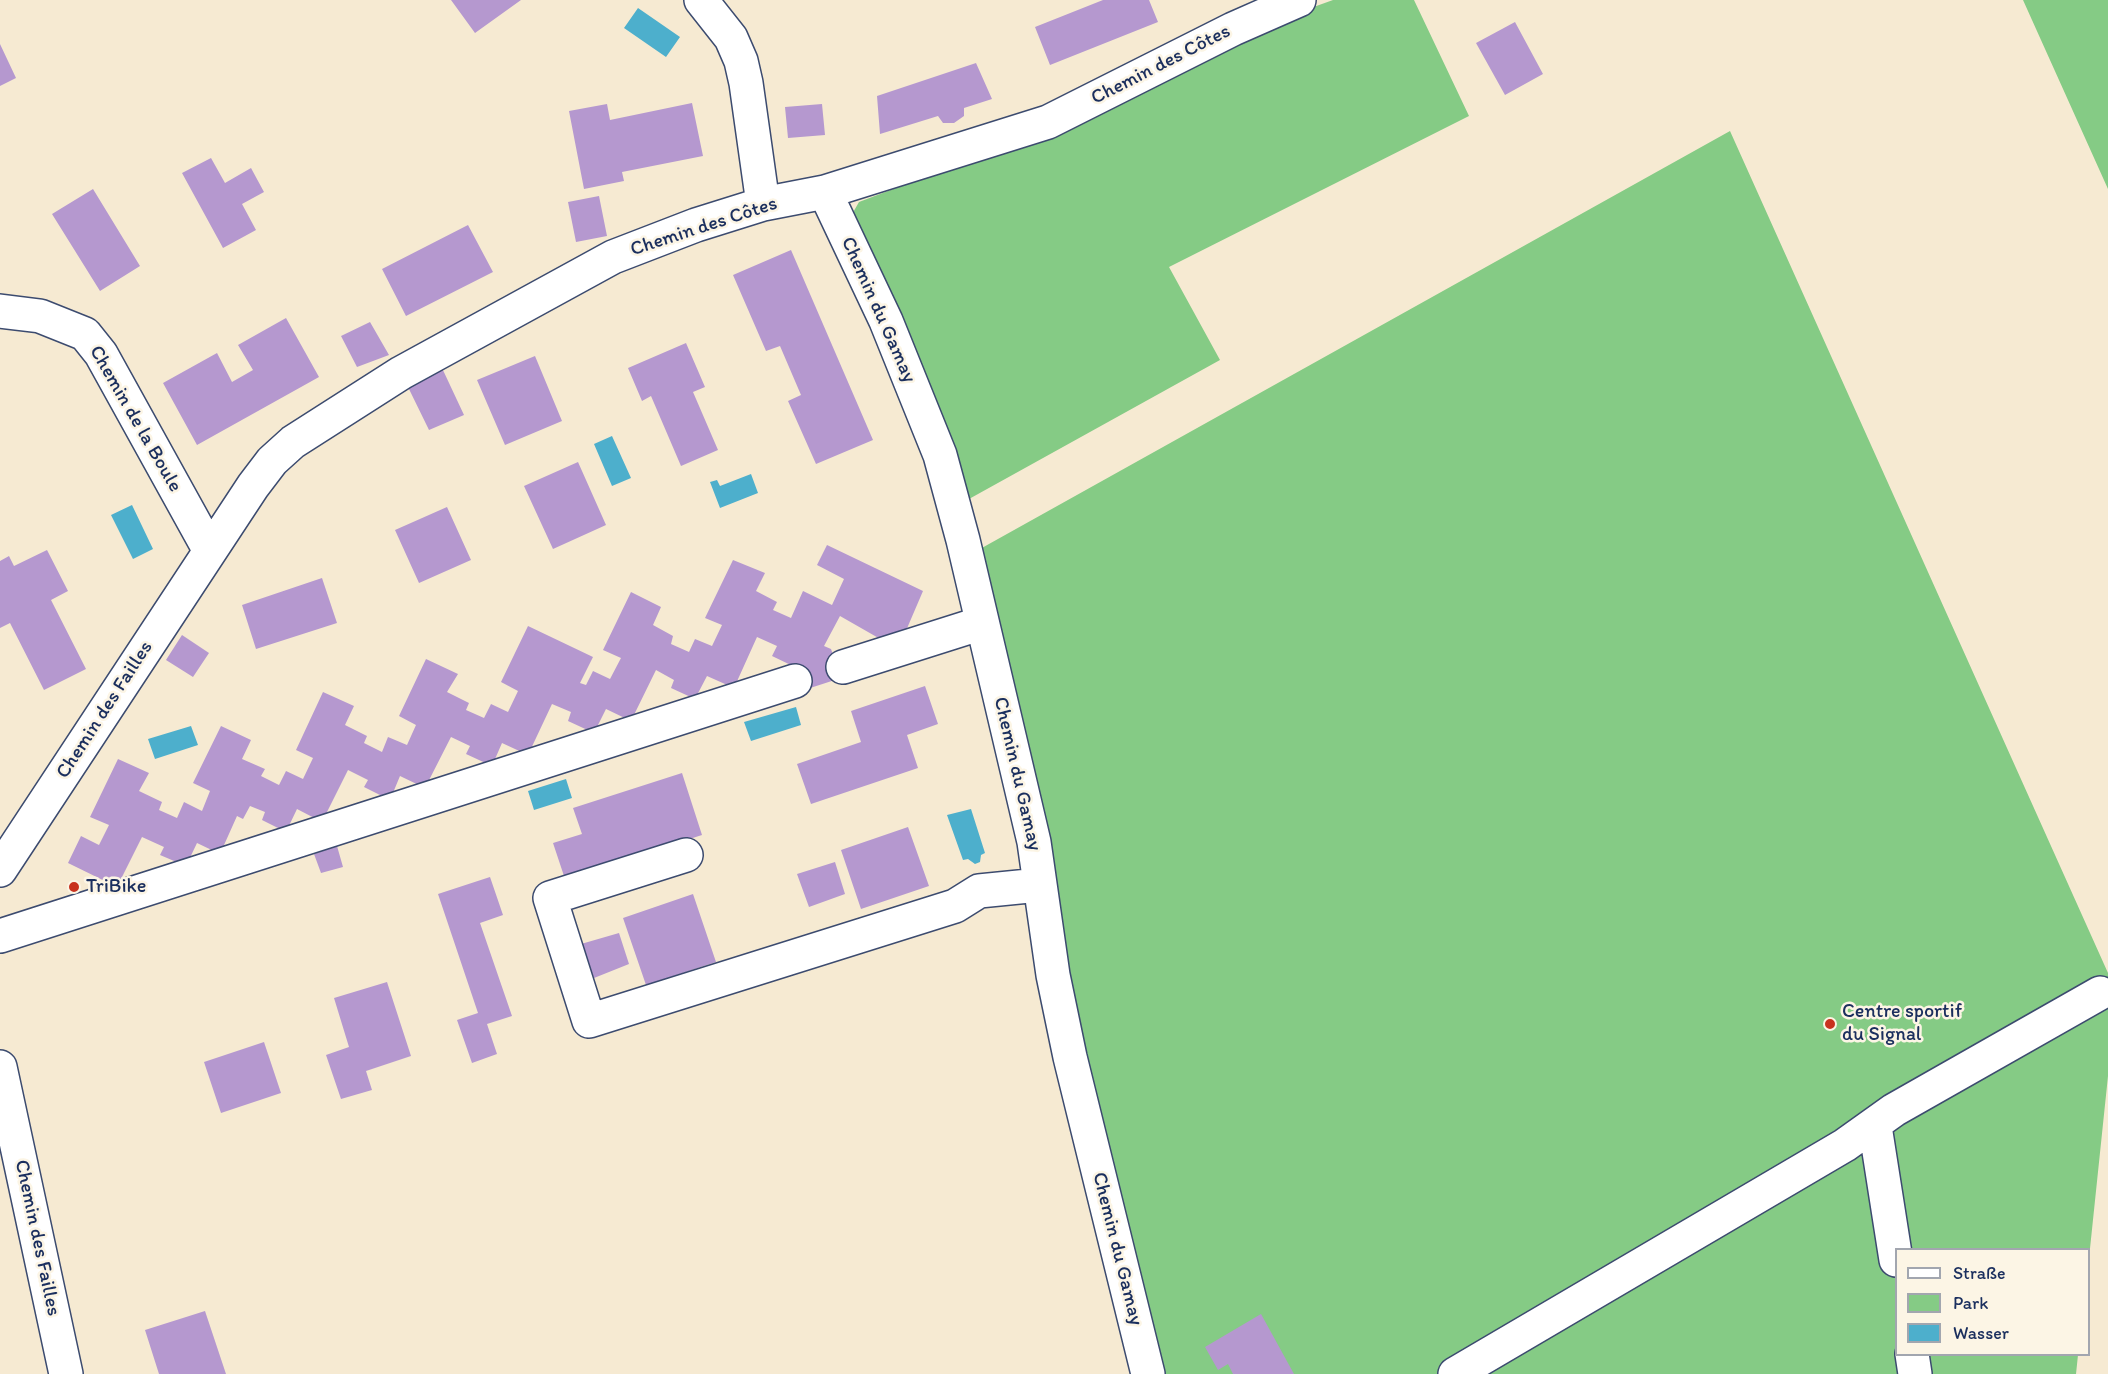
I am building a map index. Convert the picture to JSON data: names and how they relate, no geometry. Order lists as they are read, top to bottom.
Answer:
{
  "streets": {
    "street": [
      "Chemin des Côtes",
      "Chemin du Gamay",
      "Chemin de la Boule",
      "Chemin des Failles"
    ]
  },
  "crossings": [
    ["Chemin des Côtes", "Chemin du Gamay"],
    ["Chemin des Côtes", "Chemin de la Boule"],
    ["Chemin des Côtes", "Chemin des Failles"],
    ["Chemin de la Boule", "Chemin des Failles"]
  ],
  "places": ["TriBike", "Centre sportif du Signal"],
  "legend": ["Straße", "Park", "Wasser"]
}
